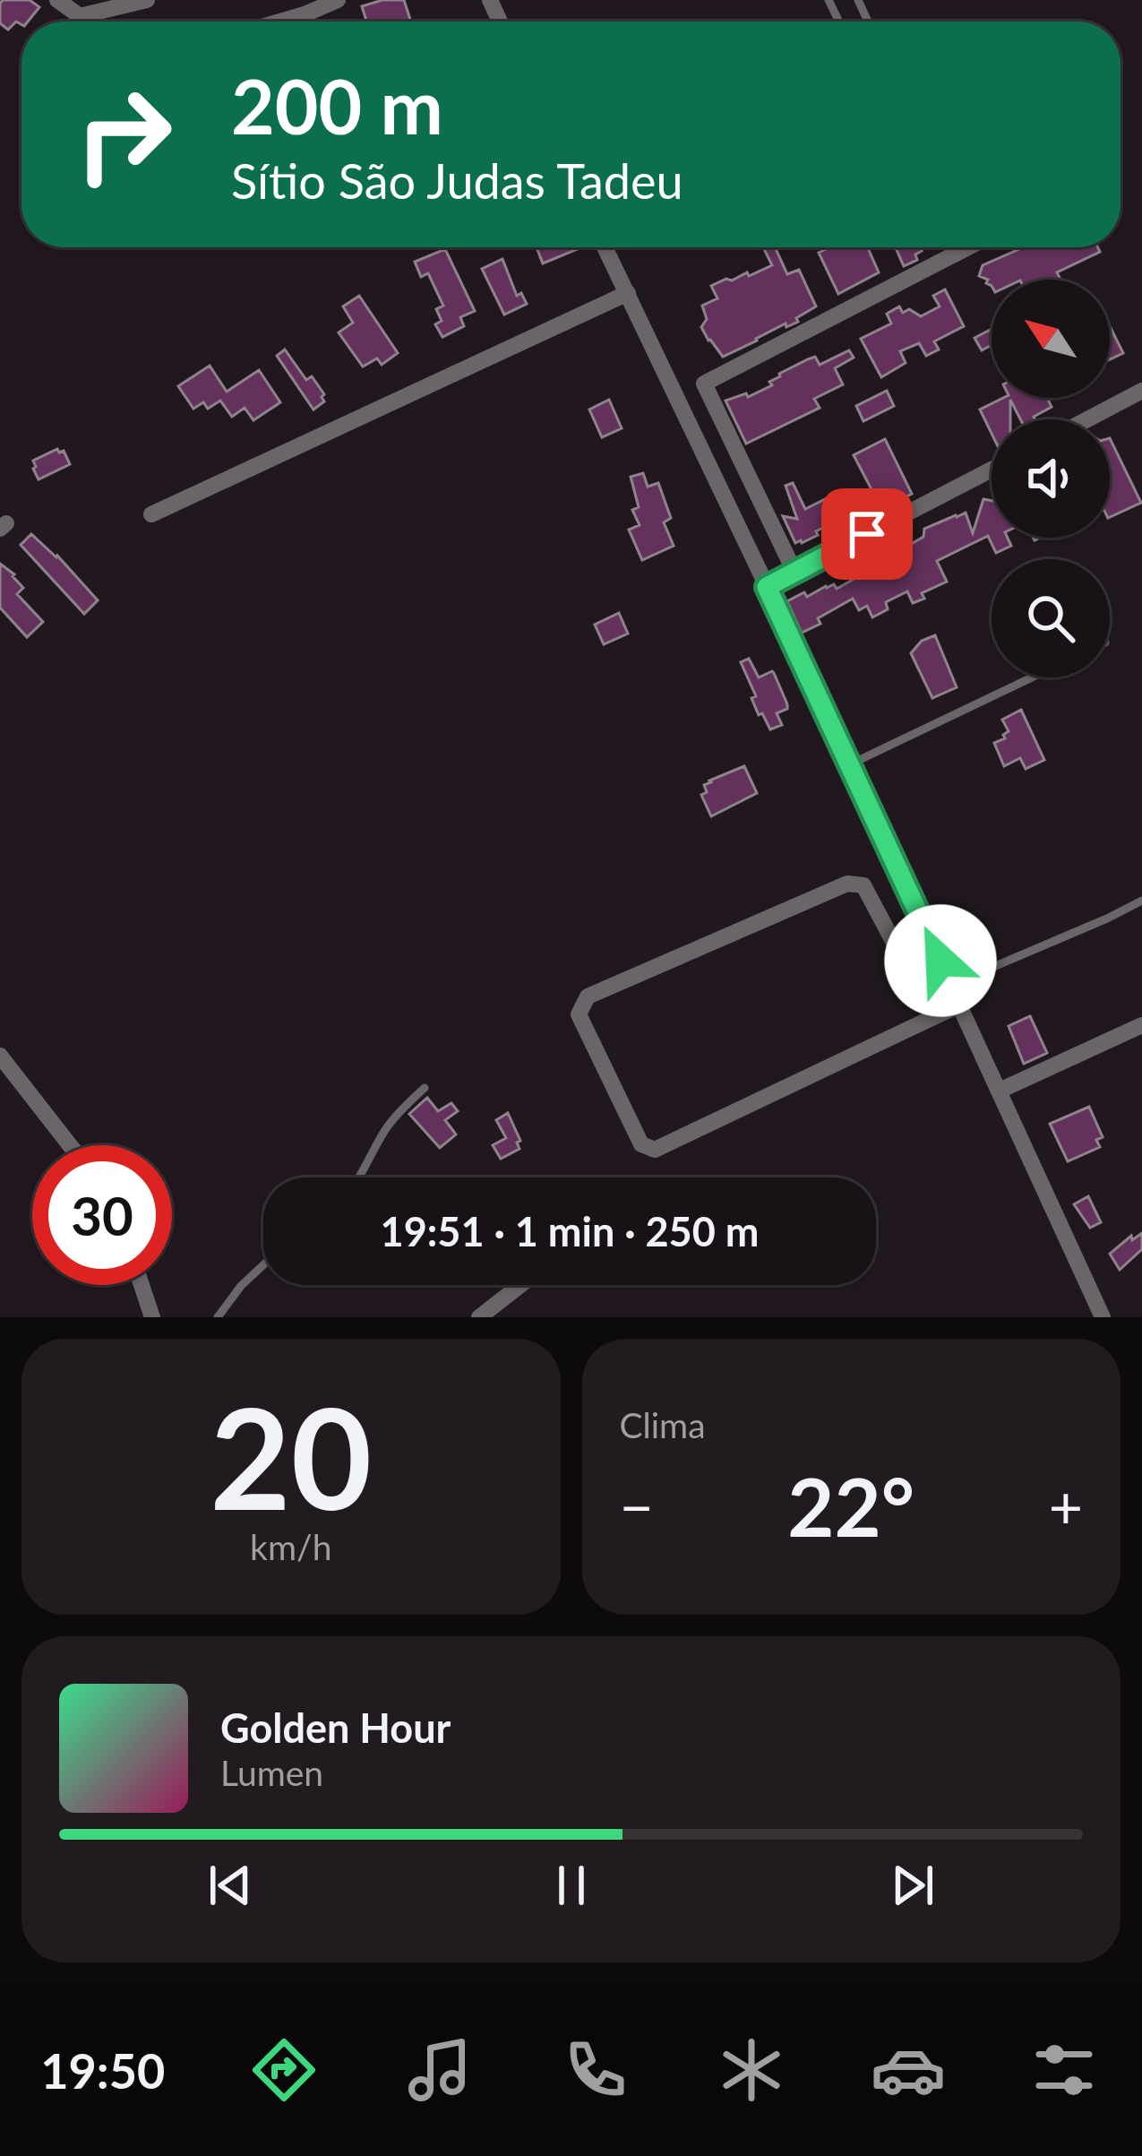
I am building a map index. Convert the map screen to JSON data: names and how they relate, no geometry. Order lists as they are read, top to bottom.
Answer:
{
  "north": "top left",
  "page": {
    "turn": ["200 m", "Sítio São Judas Tadeu"],
    "limit": "30",
    "trip": "19:51 · 1 min · 250 m",
    "tile": [
      ["20", "km/h"],
      "Clima"
    ],
    "heat": ["−", "22°", "+"],
    "song": ["Golden Hour", "Lumen"],
    "tabs": "19:50"
  }
}
